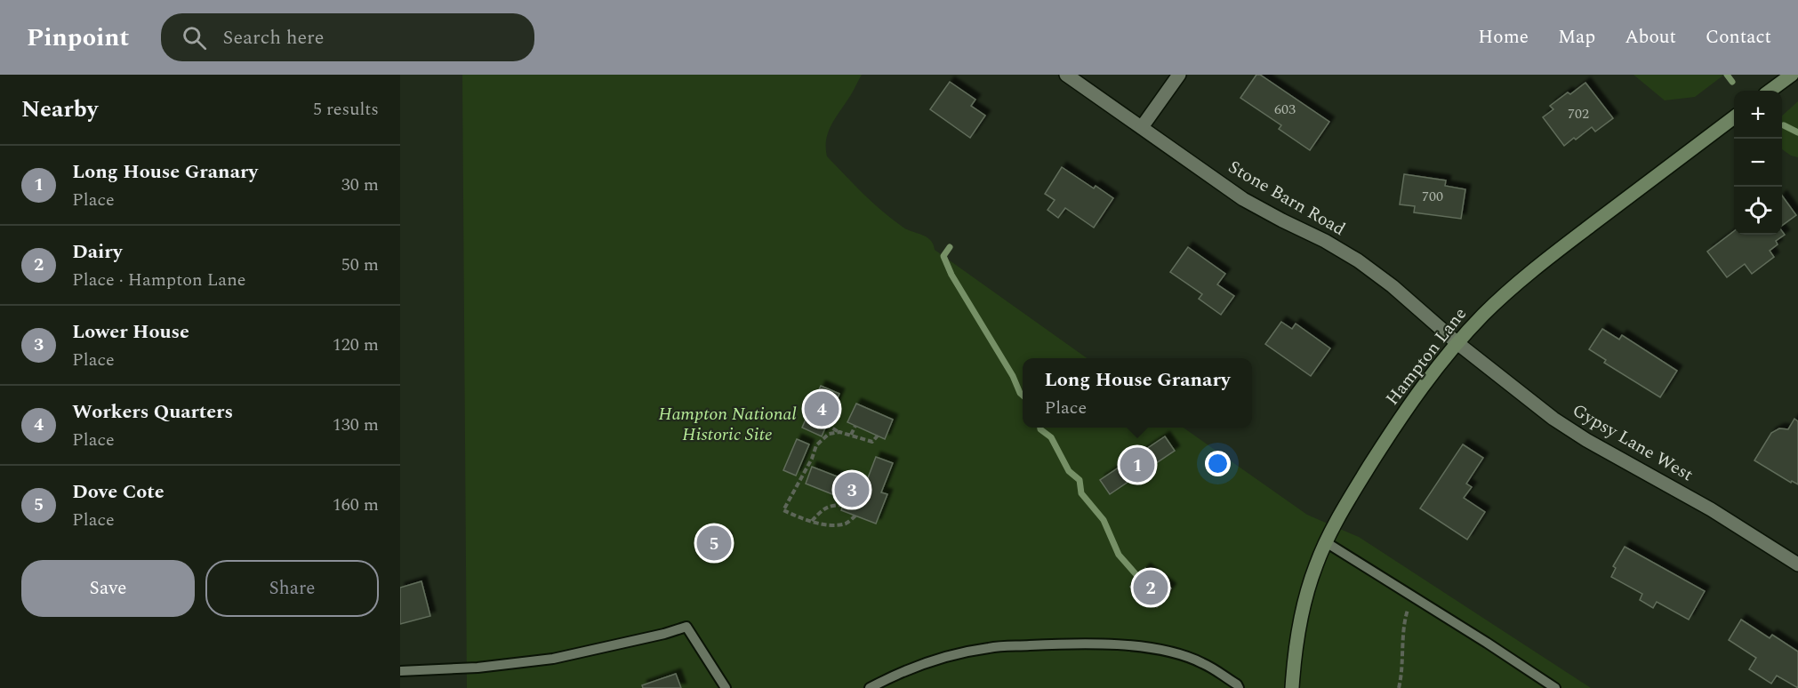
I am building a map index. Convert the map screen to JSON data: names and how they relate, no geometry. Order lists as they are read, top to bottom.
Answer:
{
  "streets": {
    "street": ["Stone Barn Road", "Hampton Lane", "Gypsy Lane West"]
  },
  "crossings": [
    ["Stone Barn Road", "Hampton Lane"],
    ["Stone Barn Road", "Gypsy Lane West"],
    ["Hampton Lane", "Gypsy Lane West"]
  ],
  "parks": ["Hampton National Historic Site"],
  "house_numbers": ["603", "702", "700"],
  "page": {
    "header": "Pinpoint",
    "search": "Search here",
    "nav": [
      "Home",
      "Map",
      "About",
      "Contact"
    ],
    "heading": ["Nearby", "5 results"],
    "map_buttons": ["+", "−"],
    "list": [
      {
        "mark": "1",
        "name": "Long House Granary",
        "note": "Place",
        "value": "30 m"
      },
      {
        "mark": "2",
        "name": "Dairy",
        "note": "Place · Hampton Lane",
        "value": "50 m"
      },
      {
        "mark": "3",
        "name": "Lower House",
        "note": "Place",
        "value": "120 m"
      },
      {
        "mark": "4",
        "name": "Workers Quarters",
        "note": "Place",
        "value": "130 m"
      },
      {
        "mark": "5",
        "name": "Dove Cote",
        "note": "Place",
        "value": "160 m"
      }
    ],
    "popup": ["Long House Granary", "Place"],
    "pins": [
      "4",
      "1",
      "3",
      "5",
      "2"
    ],
    "buttons": ["Save", "Share"]
  }
}
